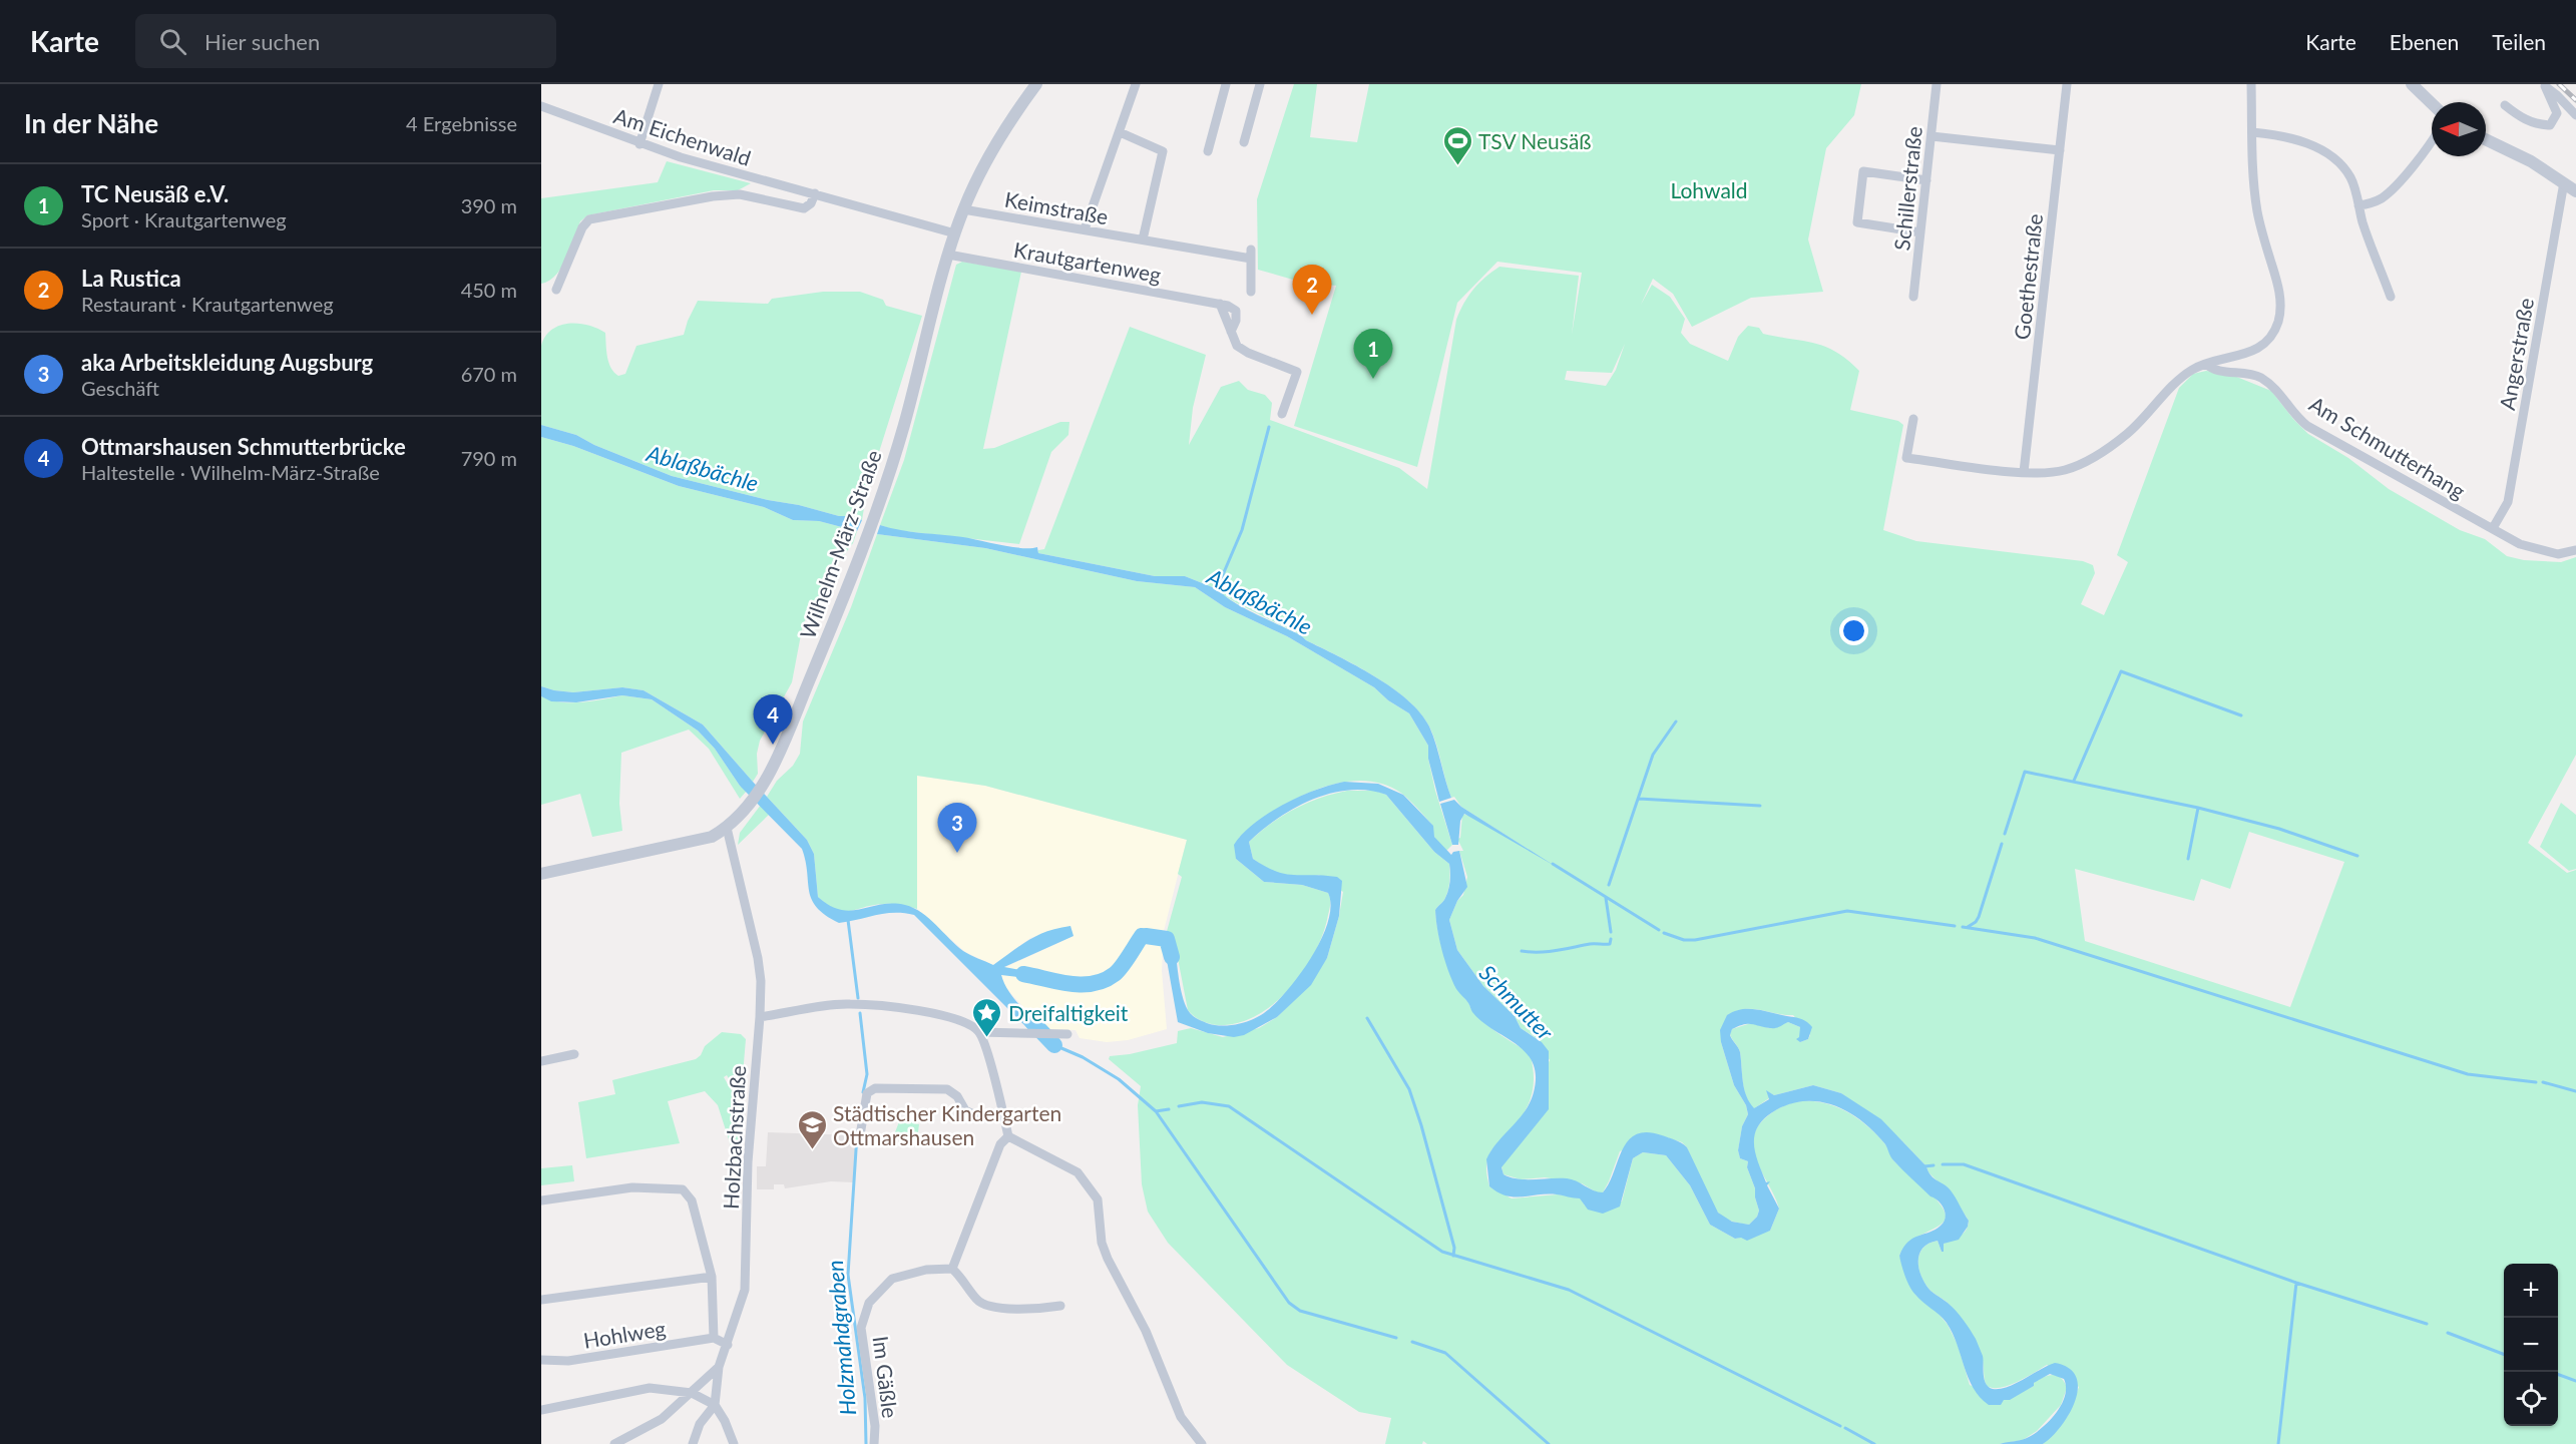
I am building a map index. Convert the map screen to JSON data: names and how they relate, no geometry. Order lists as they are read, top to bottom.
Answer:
{
  "streets": {
    "street": [
      "Am Eichenwald",
      "Schillerstraße",
      "Keimstraße",
      "Krautgartenweg",
      "Goethestraße",
      "Angerstraße",
      "Am Schmutterhang",
      "Wilhelm-März-Straße",
      "Holzbachstraße",
      "Hohlweg",
      "Im Gäßle"
    ]
  },
  "crossings": [
    ["Am Eichenwald", "Wilhelm-März-Straße"],
    ["Keimstraße", "Wilhelm-März-Straße"],
    ["Krautgartenweg", "Wilhelm-März-Straße"],
    ["Angerstraße", "Am Schmutterhang"],
    ["Wilhelm-März-Straße", "Holzbachstraße"]
  ],
  "water": ["Ablaßbächle", "Schmutter", "Holzmahdgraben"],
  "parks": ["Lohwald"],
  "places": {
    "sports": ["TSV Neusäß"],
    "place": ["Dreifaltigkeit"],
    "school or university": ["Städtischer Kindergarten Ottmarshausen"]
  },
  "north": "left",
  "page": {
    "header": "Karte",
    "search": "Hier suchen",
    "nav": ["Karte", "Ebenen", "Teilen"],
    "heading": ["In der Nähe", "4 Ergebnisse"],
    "list": [
      {
        "mark": "1",
        "name": "TC Neusäß e.V.",
        "note": "Sport · Krautgartenweg",
        "value": "390 m"
      },
      {
        "mark": "2",
        "name": "La Rustica",
        "note": "Restaurant · Krautgartenweg",
        "value": "450 m"
      },
      {
        "mark": "3",
        "name": "aka Arbeitskleidung Augsburg",
        "note": "Geschäft",
        "value": "670 m"
      },
      {
        "mark": "4",
        "name": "Ottmarshausen Schmutterbrücke",
        "note": "Haltestelle · Wilhelm-März-Straße",
        "value": "790 m"
      }
    ],
    "pins": [
      "2",
      "1",
      "4",
      "3"
    ],
    "map_buttons": ["+", "−"]
  }
}
